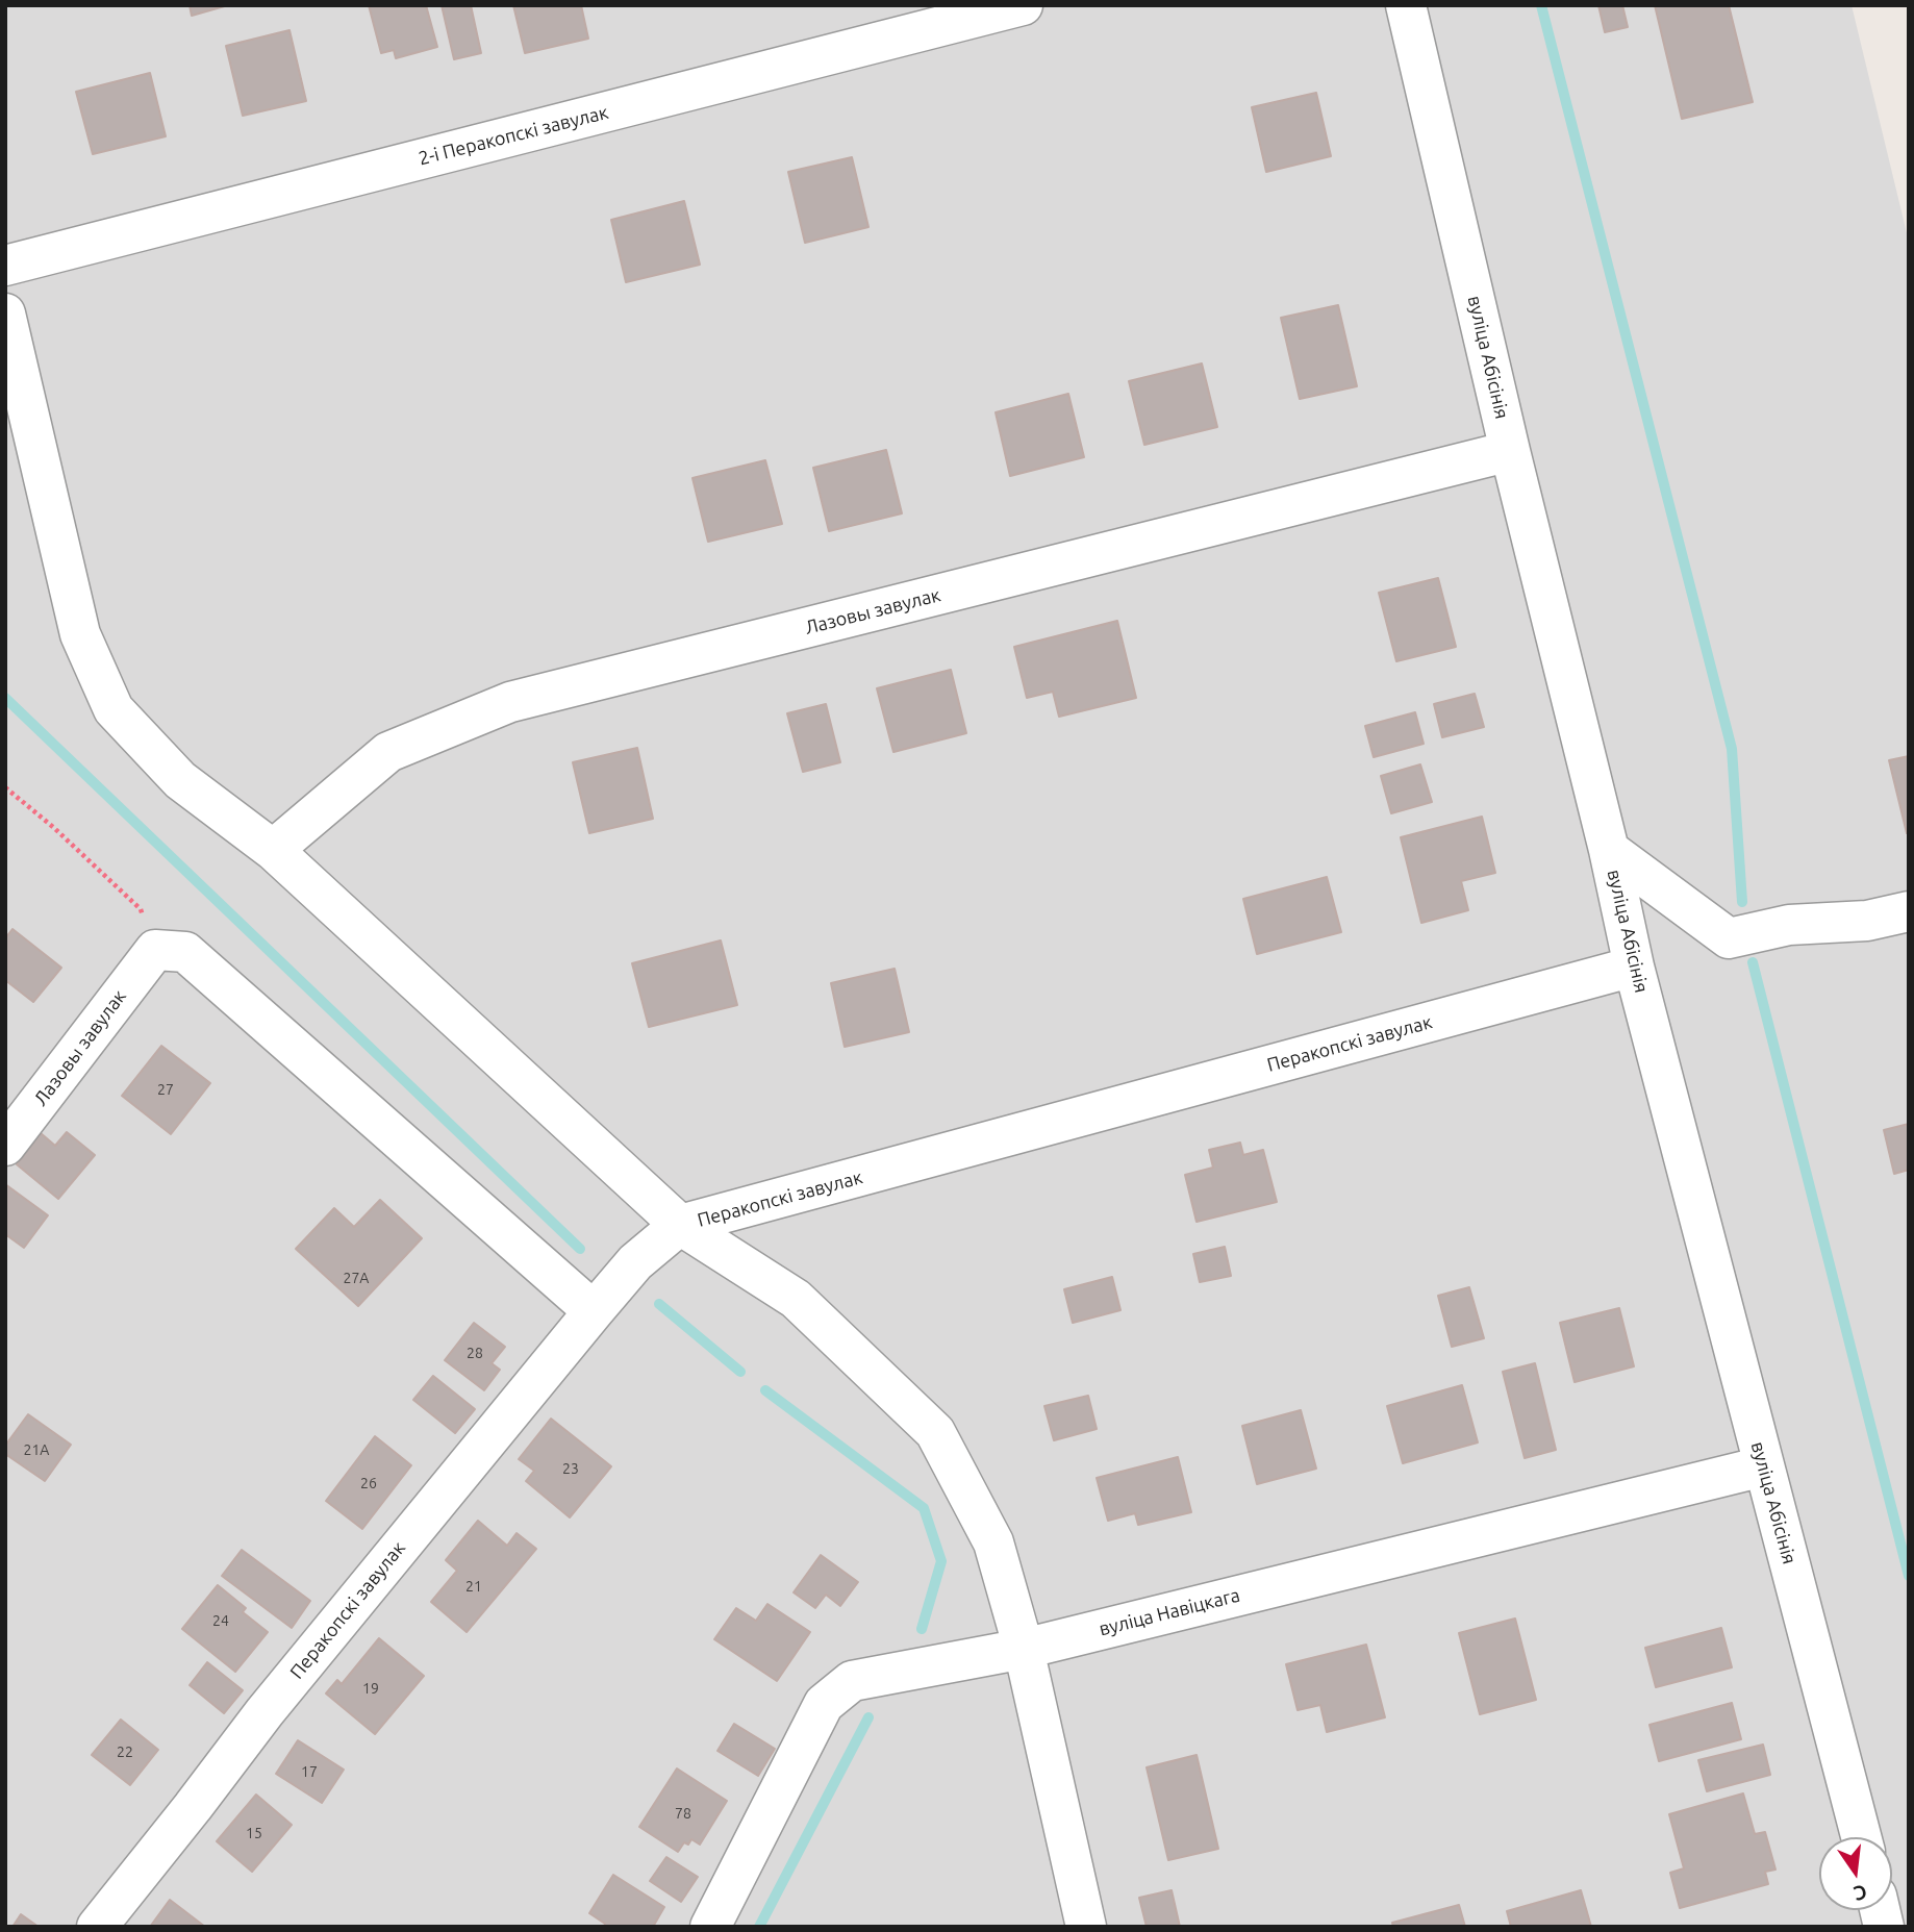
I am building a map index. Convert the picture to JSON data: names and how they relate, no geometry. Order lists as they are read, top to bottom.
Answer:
{
  "streets": {
    "street": [
      "2-і Перакопскі завулак",
      "вуліца Абісінія",
      "Лазовы завулак",
      "Перакопскі завулак",
      "вуліца Навіцкага"
    ]
  },
  "crossings": [
    ["вуліца Абісінія", "Лазовы завулак"],
    ["вуліца Абісінія", "Перакопскі завулак"],
    ["вуліца Абісінія", "вуліца Навіцкага"]
  ],
  "house_numbers": [
    "27",
    "27А",
    "28",
    "21А",
    "23",
    "26",
    "21",
    "24",
    "19",
    "22",
    "17",
    "78",
    "15"
  ],
  "north": "bottom"
}
